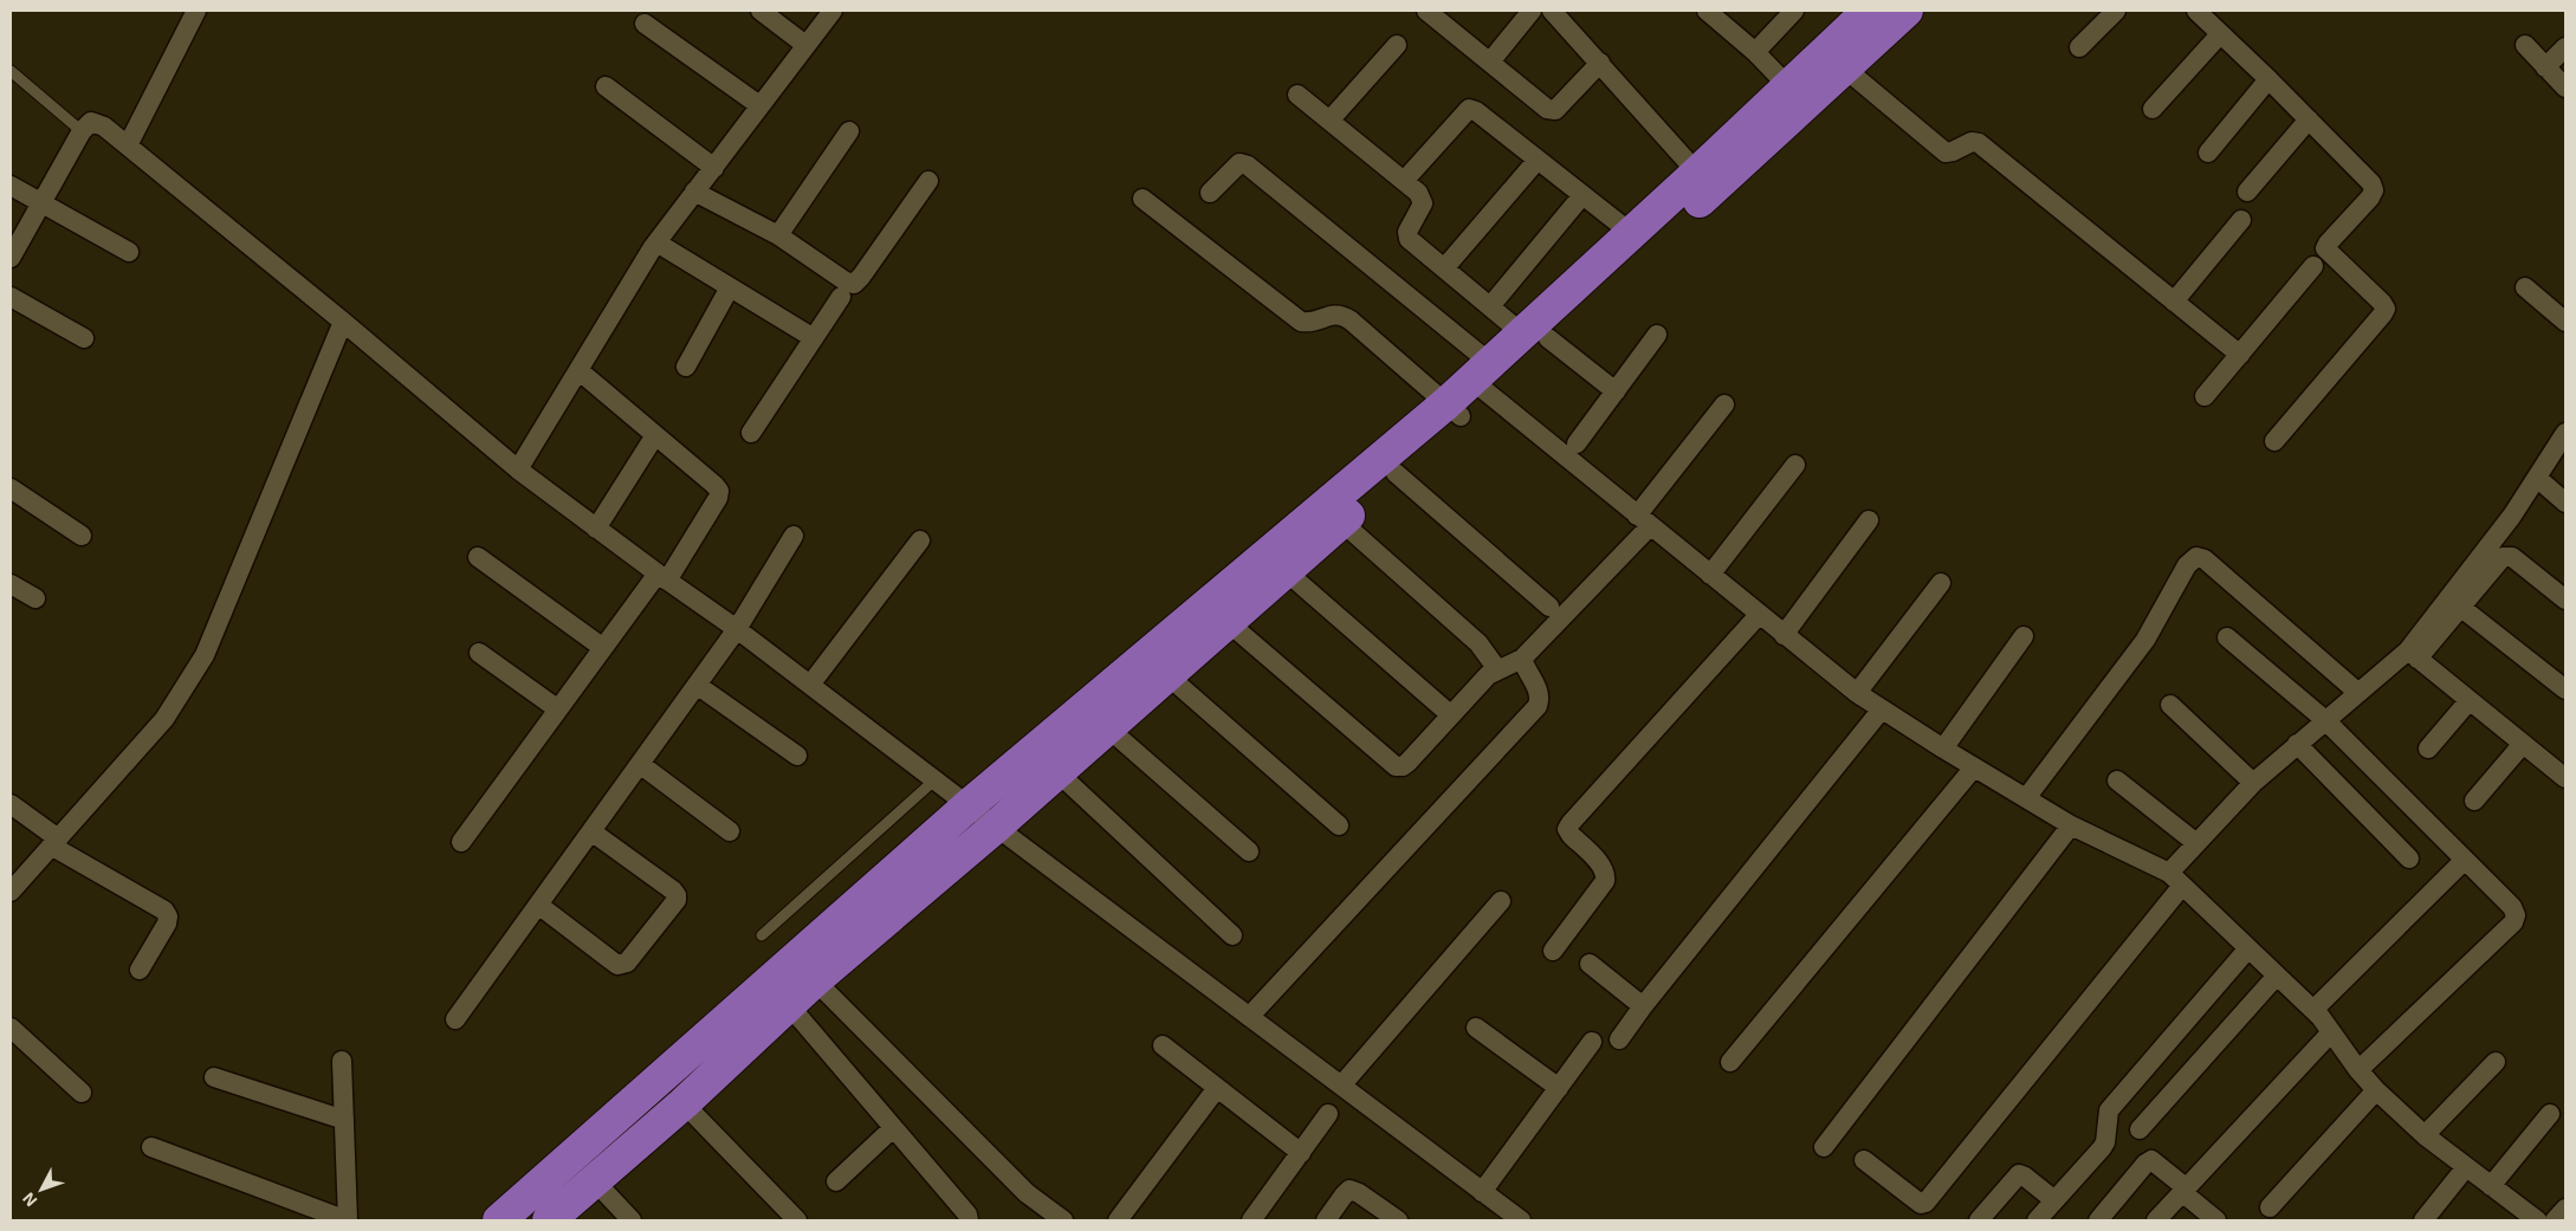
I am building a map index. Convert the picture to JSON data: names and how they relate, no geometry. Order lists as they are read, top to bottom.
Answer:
{
  "north": "bottom left"
}
